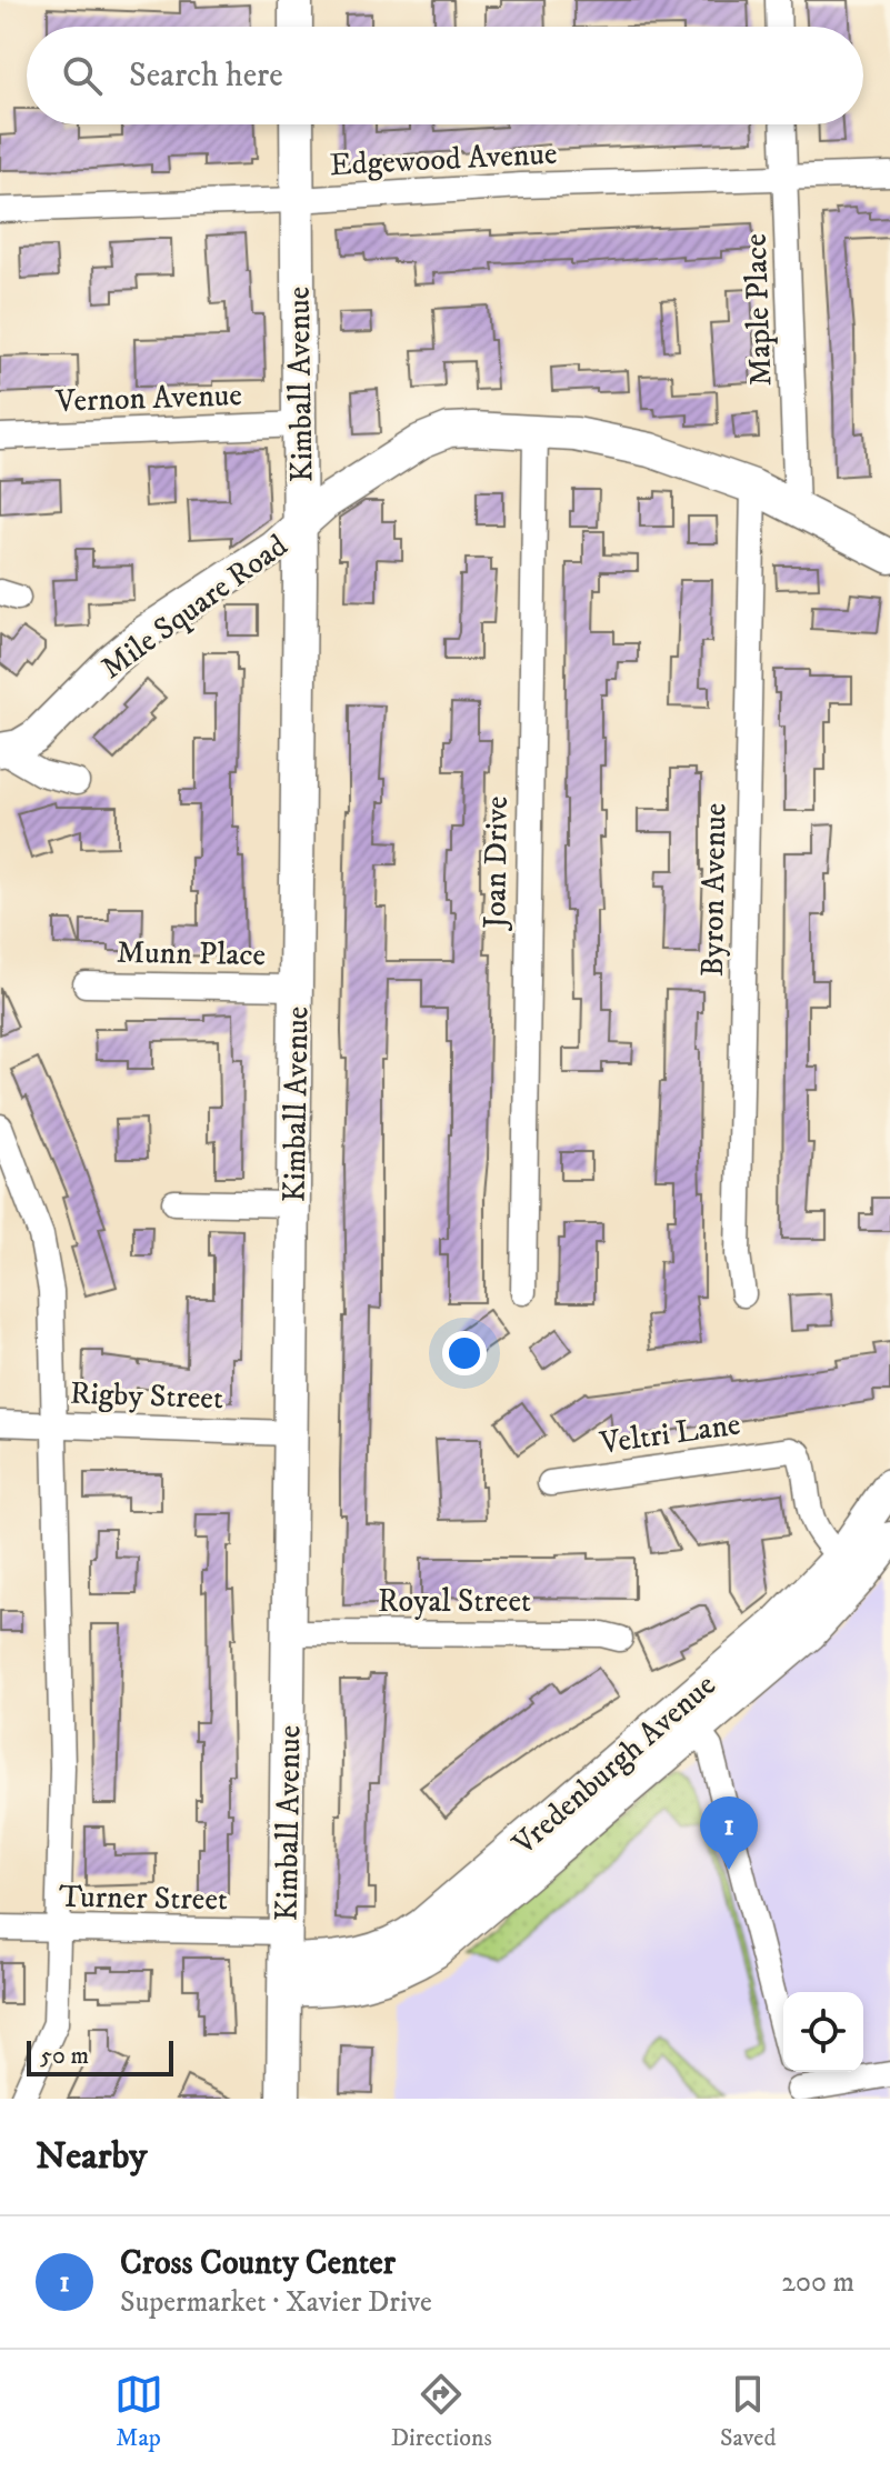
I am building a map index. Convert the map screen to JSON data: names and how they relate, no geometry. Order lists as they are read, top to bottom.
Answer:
{
  "streets": {
    "street": [
      "Edgewood Avenue",
      "Maple Place",
      "Kimball Avenue",
      "Vernon Avenue",
      "Mile Square Road",
      "Joan Drive",
      "Byron Avenue",
      "Munn Place",
      "Rigby Street",
      "Veltri Lane",
      "Royal Street",
      "Vredenburgh Avenue",
      "Turner Street"
    ]
  },
  "crossings": [
    ["Edgewood Avenue", "Maple Place"],
    ["Edgewood Avenue", "Kimball Avenue"],
    ["Maple Place", "Mile Square Road"],
    ["Kimball Avenue", "Vernon Avenue"],
    ["Kimball Avenue", "Mile Square Road"],
    ["Kimball Avenue", "Munn Place"],
    ["Kimball Avenue", "Rigby Street"],
    ["Kimball Avenue", "Royal Street"],
    ["Kimball Avenue", "Vredenburgh Avenue"],
    ["Kimball Avenue", "Turner Street"],
    ["Mile Square Road", "Joan Drive"],
    ["Mile Square Road", "Byron Avenue"],
    ["Veltri Lane", "Vredenburgh Avenue"],
    ["Vredenburgh Avenue", "Turner Street"]
  ],
  "scale_bar": "50 m",
  "page": {
    "search": "Search here",
    "pins": "1",
    "scale": "50 m",
    "heading": "Nearby",
    "list": [
      {
        "mark": "1",
        "name": "Cross County Center",
        "note": "Supermarket · Xavier Drive",
        "value": "200 m"
      }
    ],
    "nav": ["Map", "Directions", "Saved"]
  }
}
